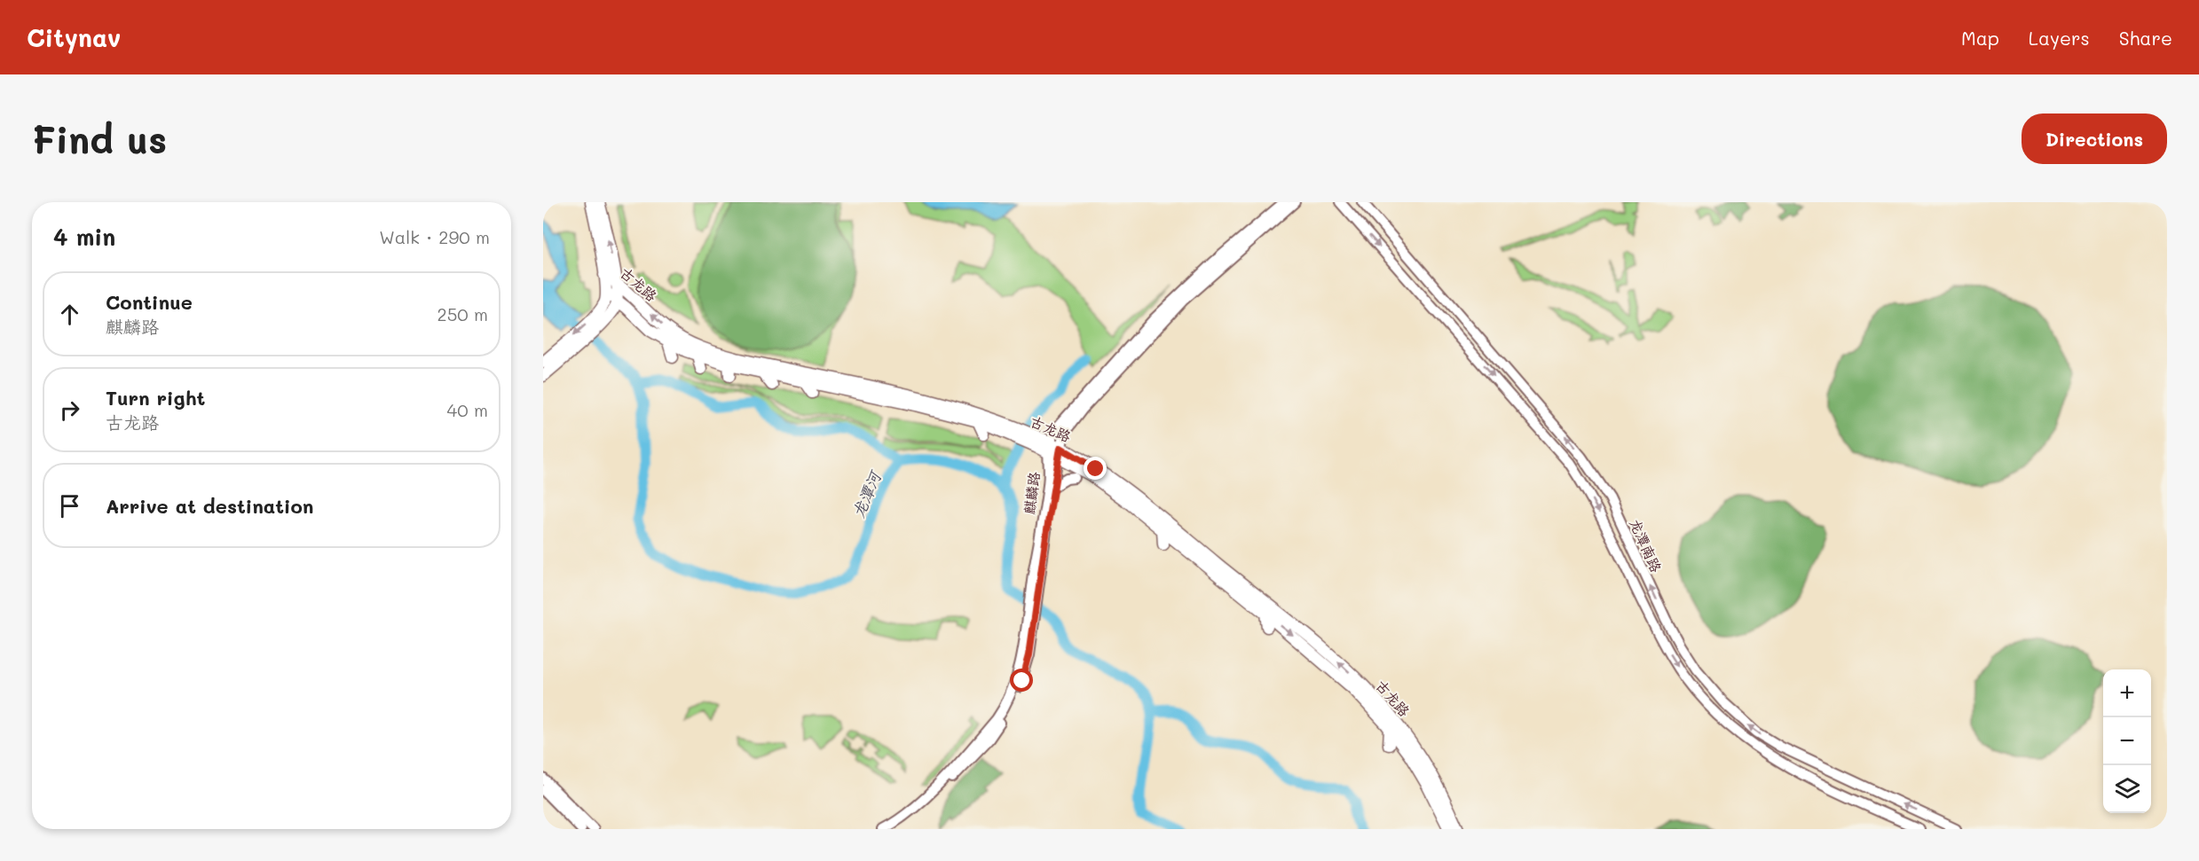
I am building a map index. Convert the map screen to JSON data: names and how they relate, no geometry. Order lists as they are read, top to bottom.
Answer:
{
  "streets": {
    "main road": ["古龙路", "麒麟路", "龙潭南路"]
  },
  "crossings": [
    ["古龙路", "麒麟路"]
  ],
  "water": ["龙潭河"],
  "page": {
    "header": "Citynav",
    "nav": ["Map", "Layers", "Share"],
    "buttons": "Directions",
    "title": "Find us",
    "heading": ["4 min", "Walk · 290 m"],
    "list": [
      ["Continue", "麒麟路", "250 m"],
      ["Turn right", "古龙路", "40 m"],
      "Arrive at destination"
    ],
    "map_buttons": ["+", "−"]
  }
}
